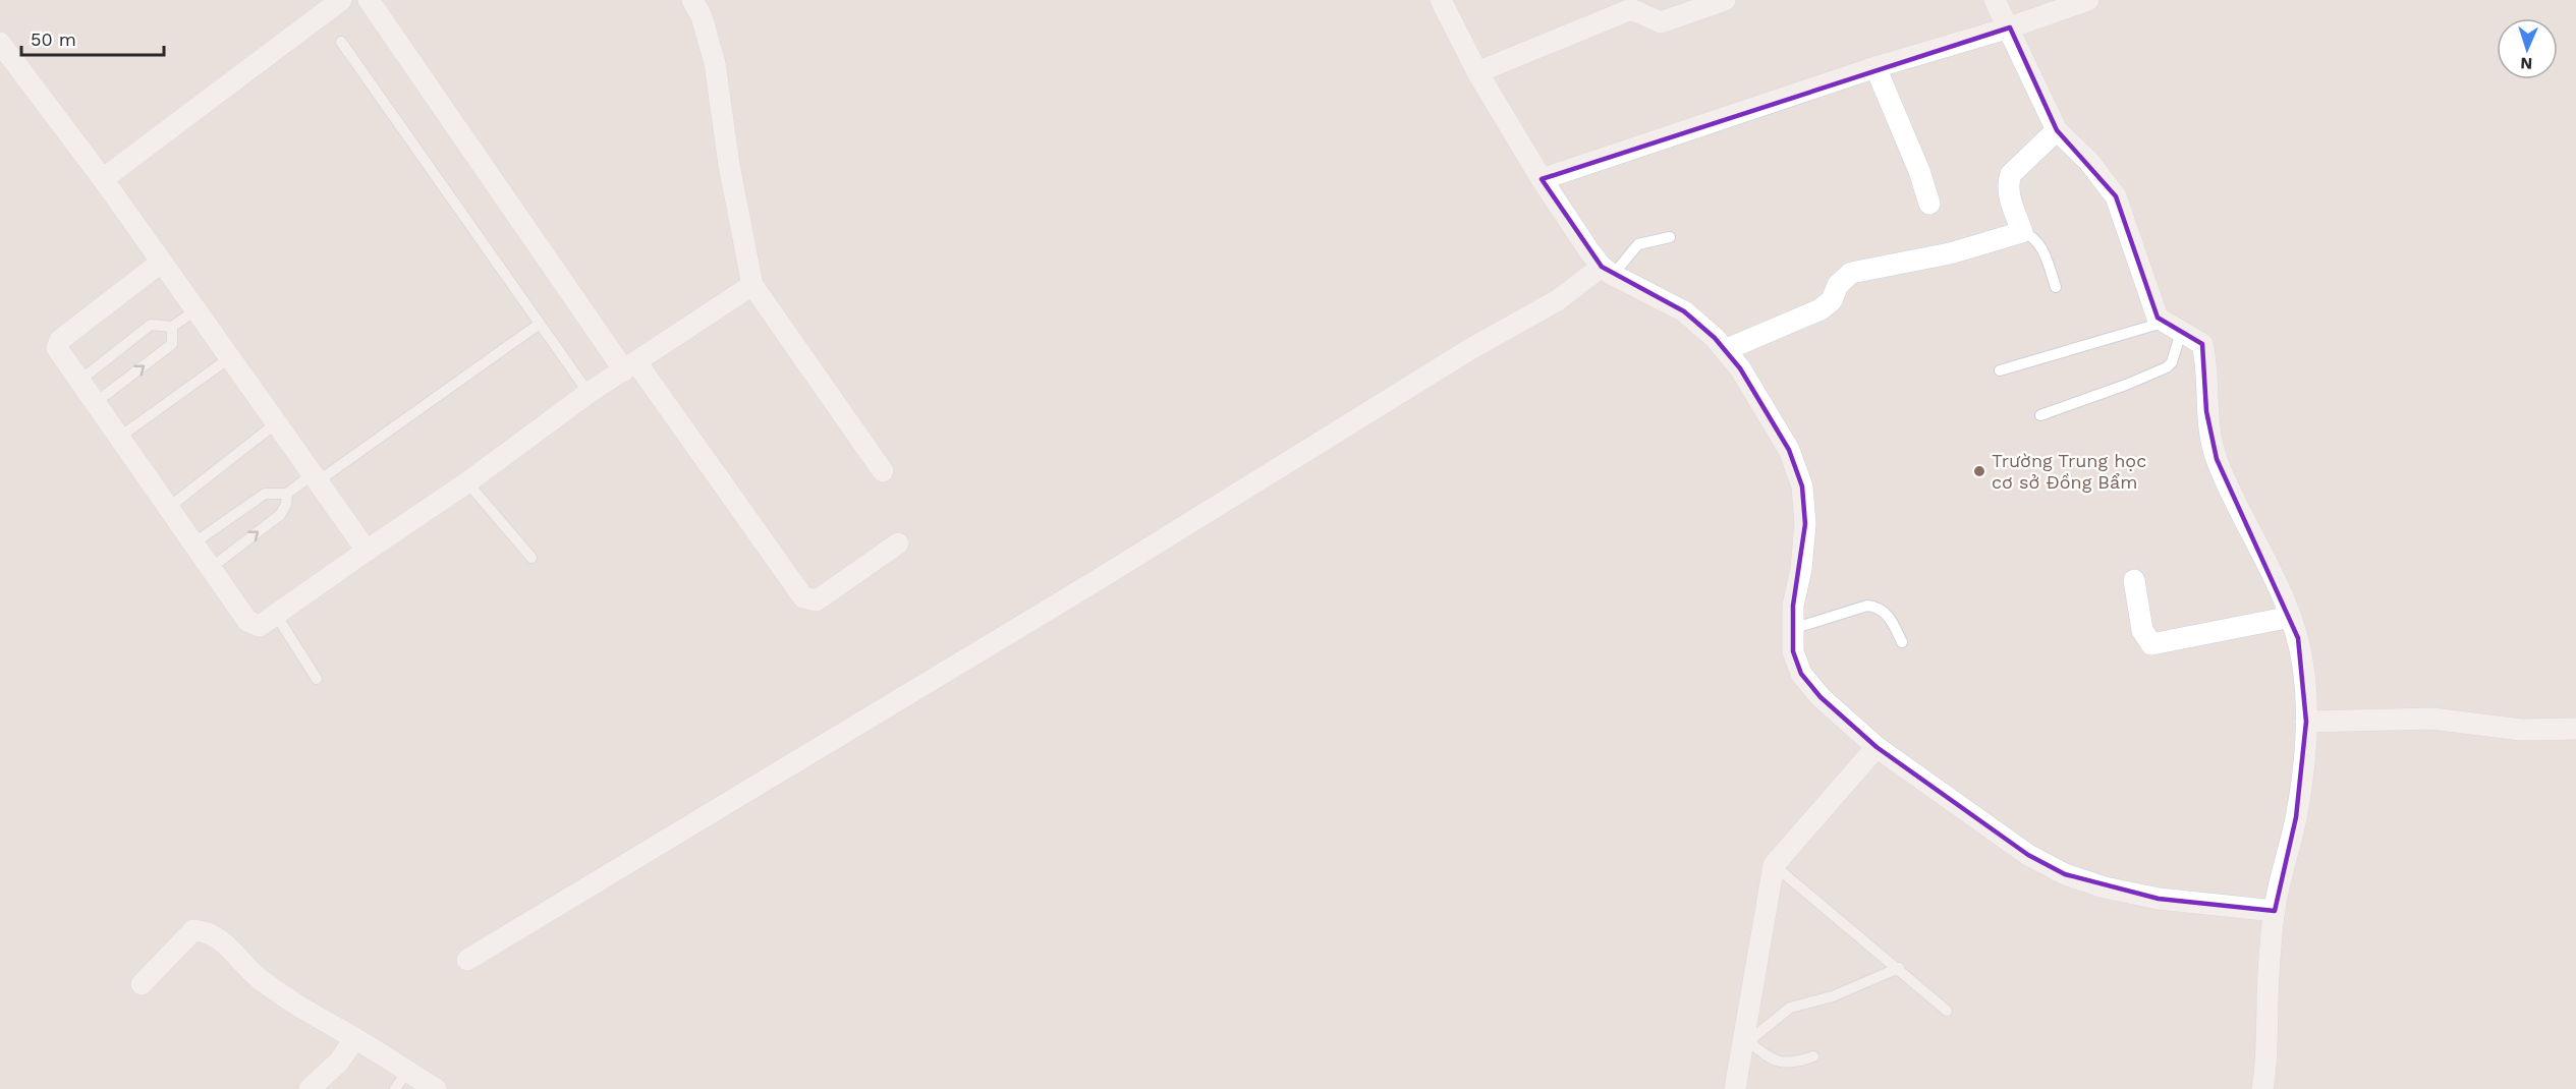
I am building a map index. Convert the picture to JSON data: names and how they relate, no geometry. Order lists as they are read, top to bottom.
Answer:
{
  "places": ["Trường Trung học cơ sở Đồng Bẩm"],
  "scale_bar": "50 m",
  "north": "bottom"
}
